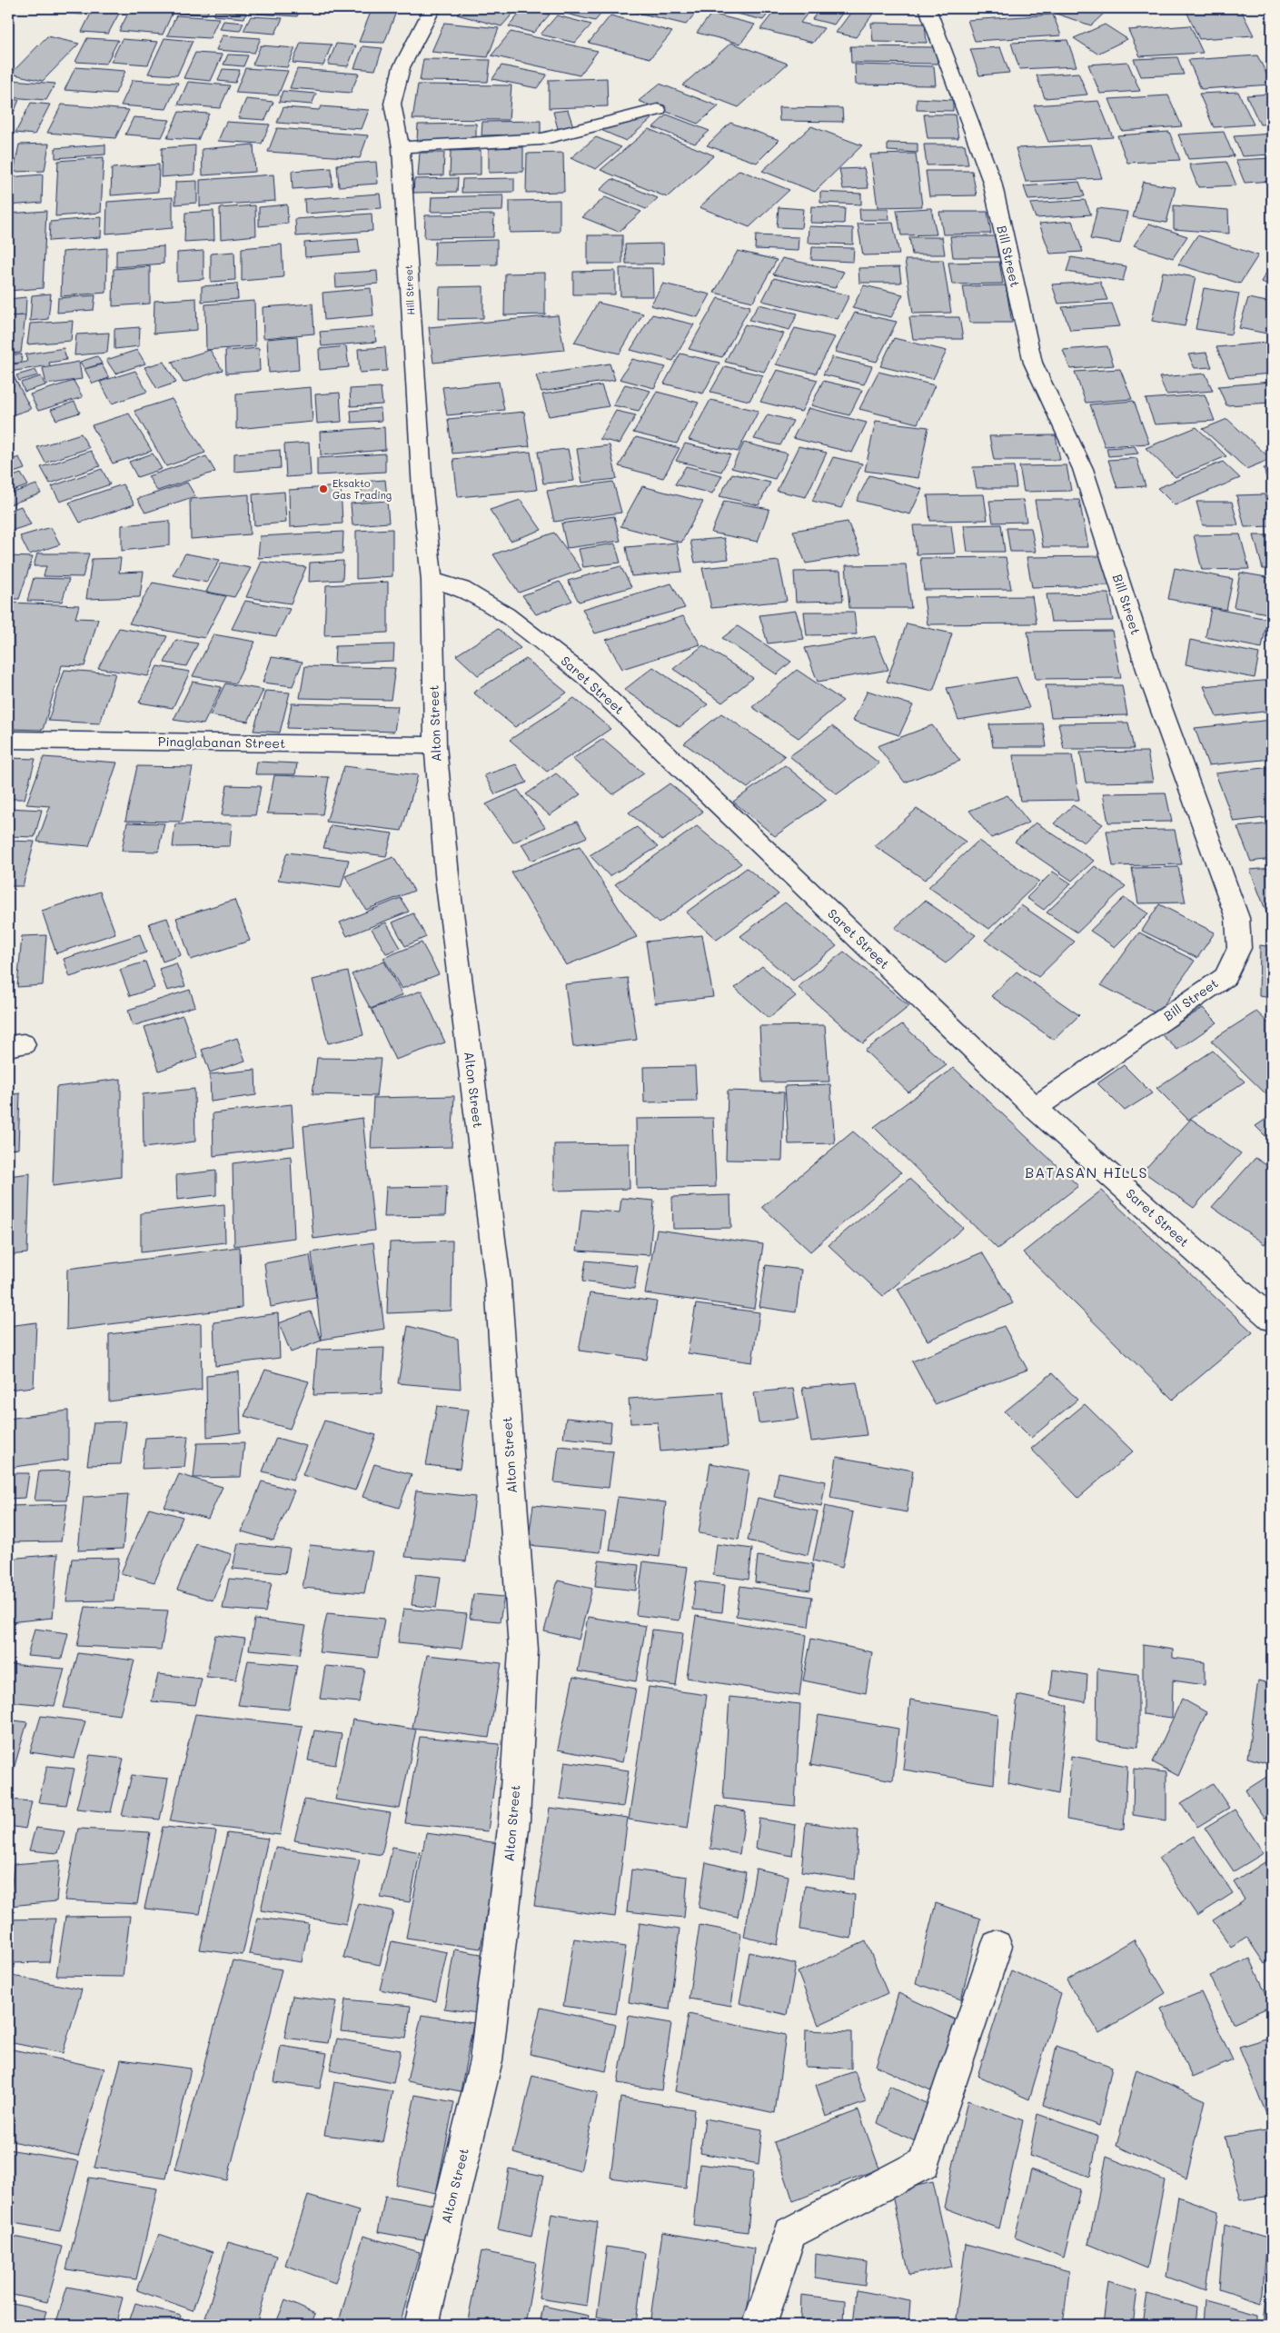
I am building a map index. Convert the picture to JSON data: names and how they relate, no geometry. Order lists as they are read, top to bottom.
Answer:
{
  "streets": {
    "street": [
      "Bill Street",
      "Hill Street",
      "Saret Street",
      "Alton Street",
      "Pinaglabanan Street"
    ]
  },
  "crossings": [
    ["Bill Street", "Saret Street"],
    ["Hill Street", "Saret Street"],
    ["Hill Street", "Alton Street"],
    ["Saret Street", "Alton Street"],
    ["Alton Street", "Pinaglabanan Street"]
  ],
  "districts": ["BATASAN HILLS"],
  "places": ["Eksakto Gas Trading"]
}
